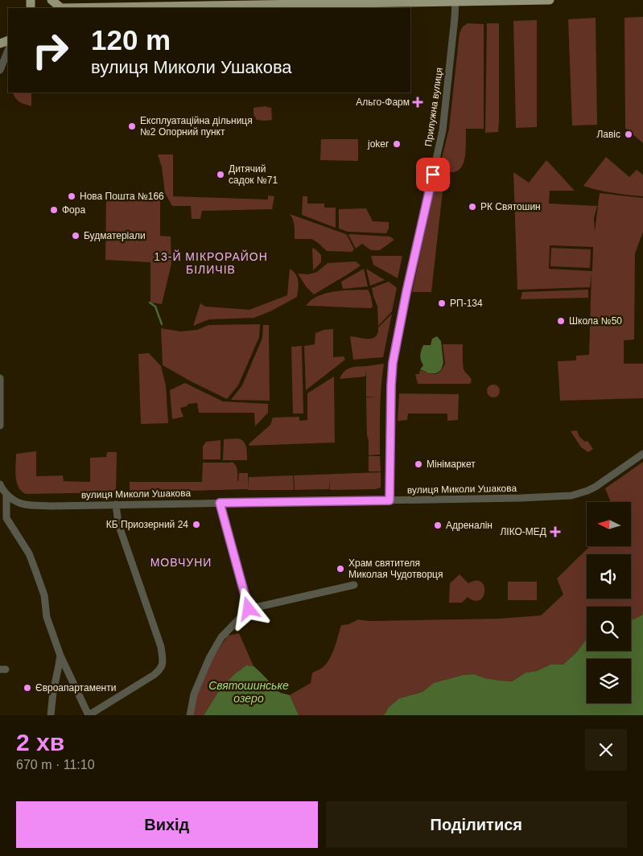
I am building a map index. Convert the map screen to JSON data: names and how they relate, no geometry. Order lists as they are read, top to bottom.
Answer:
{
  "streets": {
    "street": ["Прилужна вулиця", "вулиця Миколи Ушакова"]
  },
  "crossings": [
    ["Прилужна вулиця", "вулиця Миколи Ушакова"]
  ],
  "districts": ["13-Й МІКРОРАЙОН БІЛИЧІВ", "МОВЧУНИ"],
  "water": ["Святошинське озеро"],
  "places": {
    "health": ["Альго-Фарм", "ЛІКО-МЕД"],
    "other": [
      "Експлуатаційна дільниця №2 Опорний пункт",
      "Лавіс",
      "joker",
      "Дитячий садок №71",
      "Нова Пошта №166",
      "РК Святошин",
      "Фора",
      "Будматеріали",
      "РП-134",
      "Школа №50",
      "Мінімаркет",
      "КБ Приозерний 24",
      "Адреналін",
      "Храм святителя Миколая Чудотворця",
      "Євроапартаменти"
    ]
  },
  "north": "left",
  "page": {
    "turn": ["120 m", "вулиця Миколи Ушакова"],
    "heading": ["2 хв", "670 m · 11:10"],
    "buttons": ["Вихід", "Поділитися"]
  }
}
